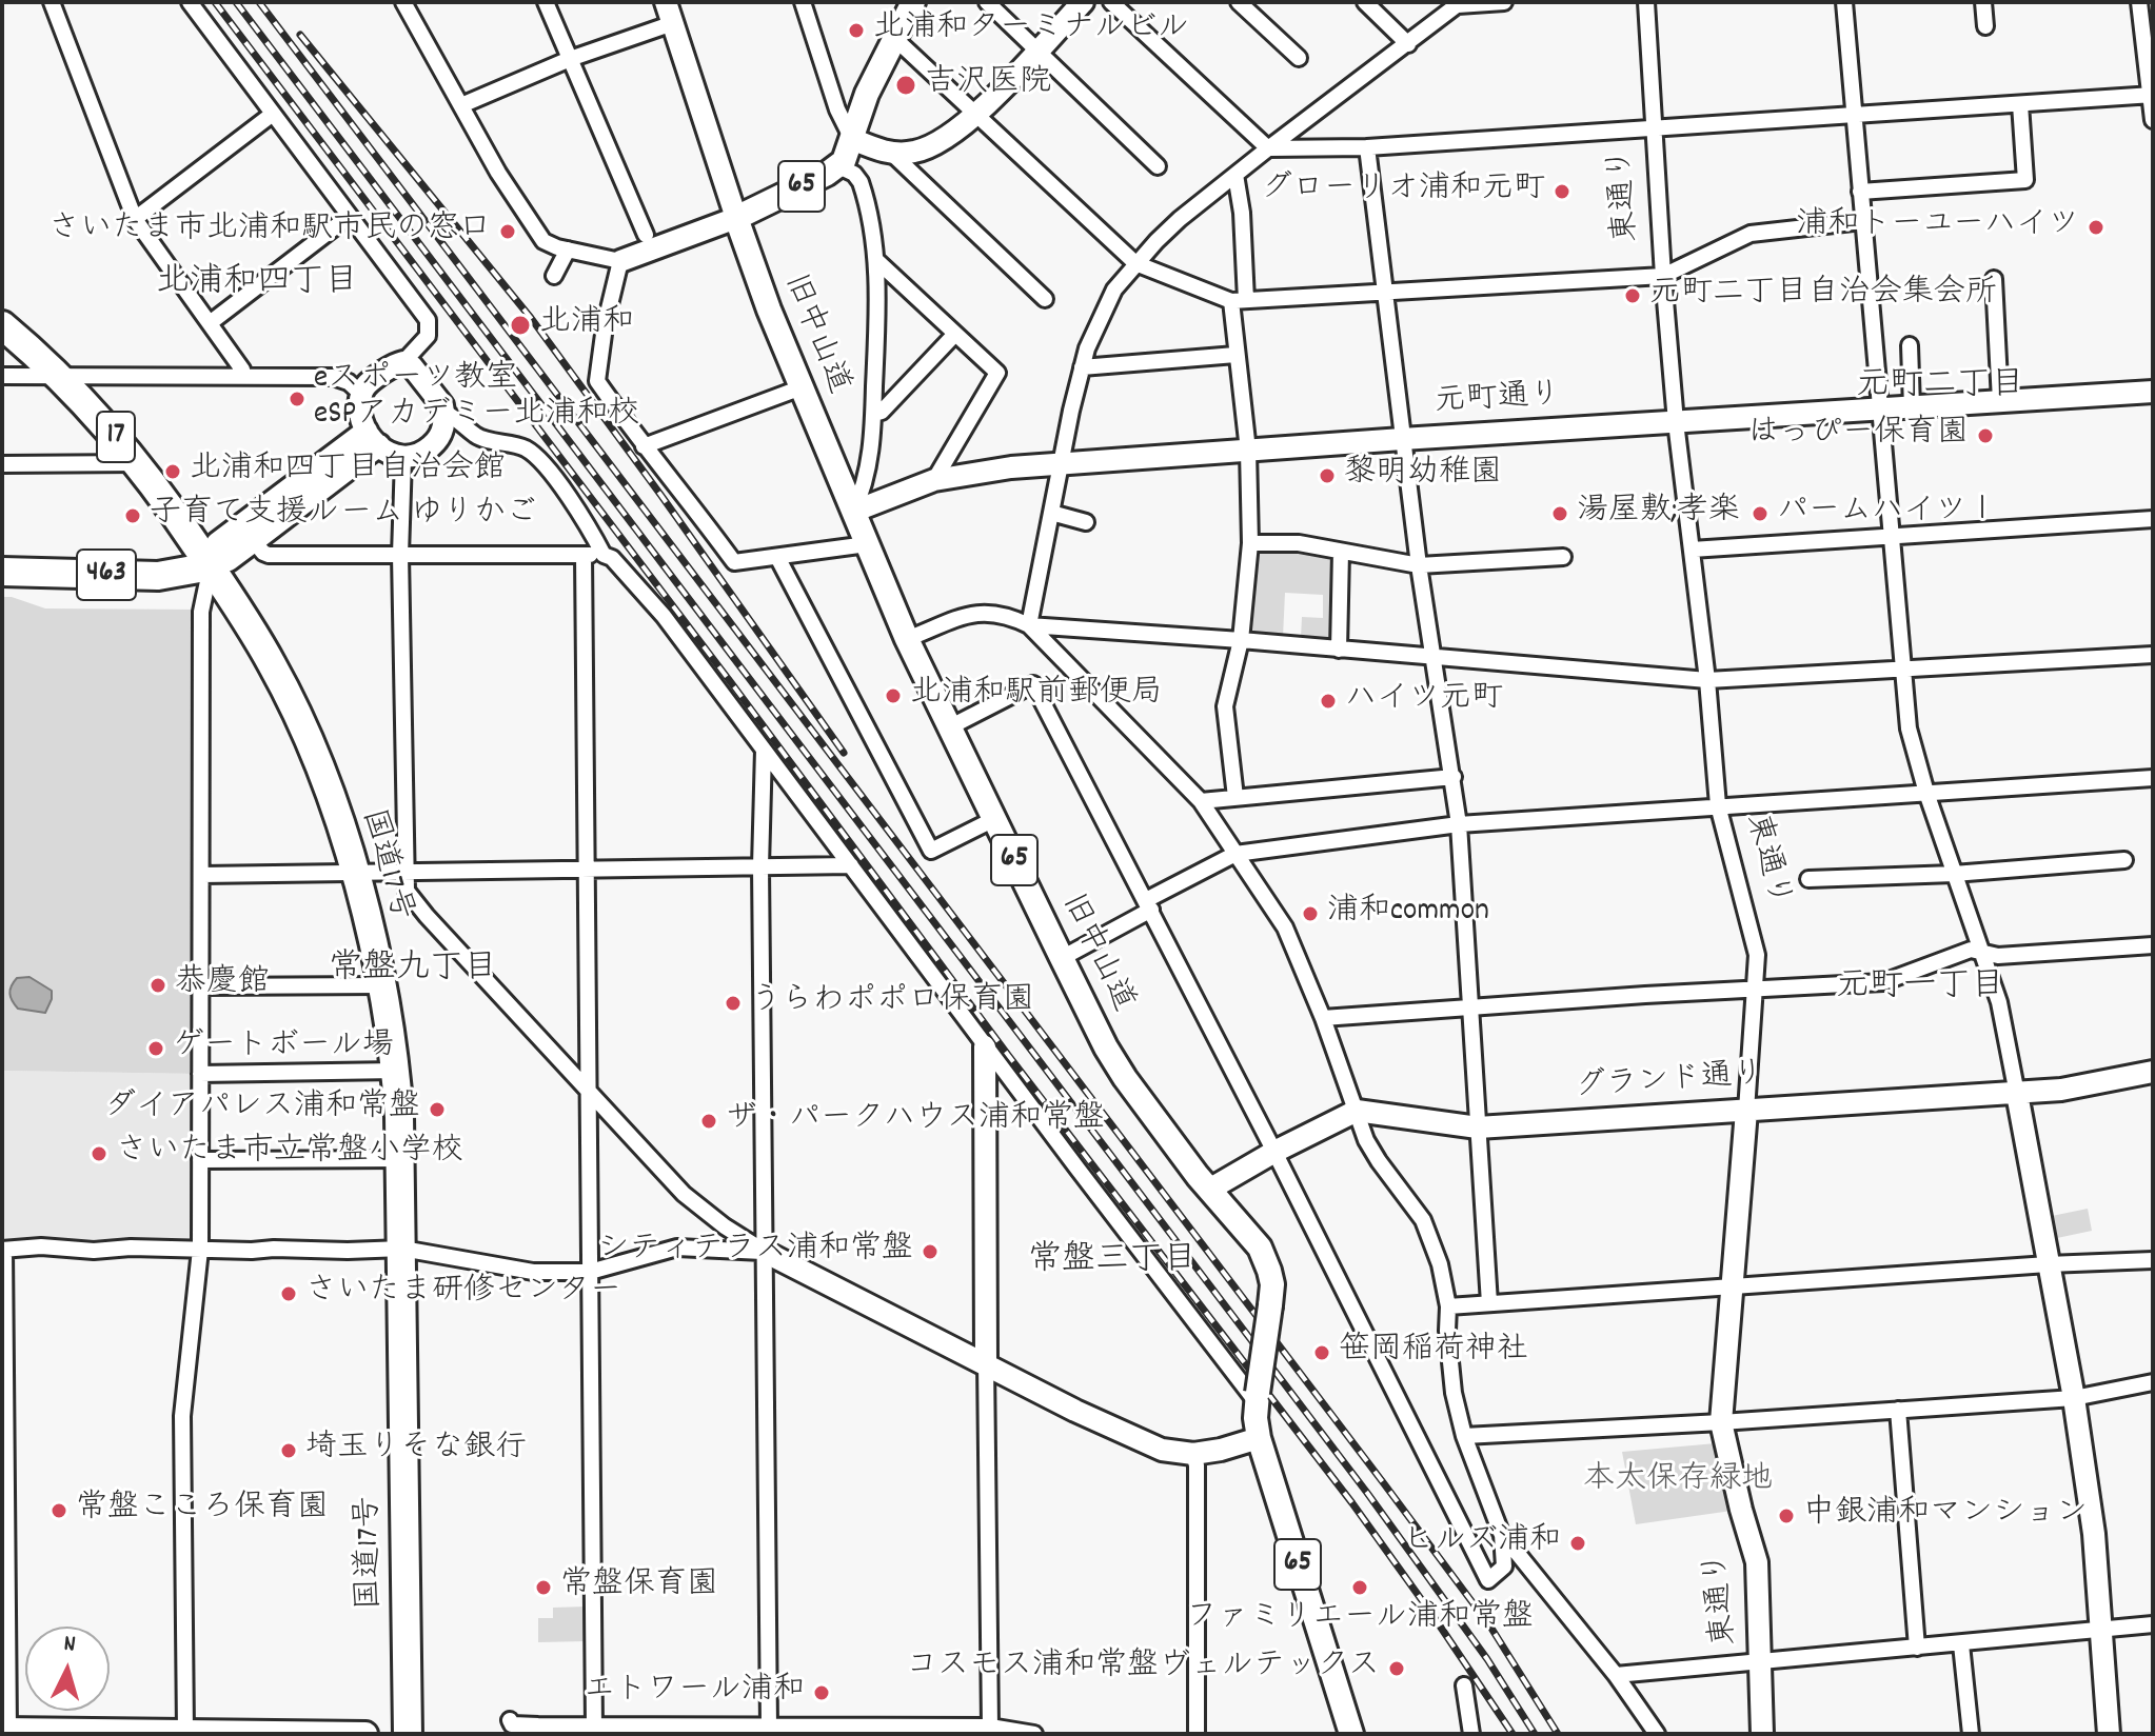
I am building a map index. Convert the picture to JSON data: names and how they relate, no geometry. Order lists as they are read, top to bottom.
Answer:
{
  "streets": {
    "highway": ["17", "463", "国道17号"],
    "main road": ["65", "旧中山道"],
    "street": ["東通り", "元町通り", "グランド通り"]
  },
  "crossings": [
    ["65", "旧中山道"],
    ["東通り", "元町通り"],
    ["東通り", "グランド通り"],
    ["旧中山道", "元町通り"],
    ["463", "国道17号"]
  ],
  "districts": [
    "北浦和四丁目",
    "元町二丁目",
    "常盤九丁目",
    "元町一丁目",
    "常盤三丁目"
  ],
  "parks": ["本太保存緑地"],
  "places": [
    "北浦和ターミナルビル",
    "吉沢医院",
    "グローリオ浦和元町",
    "浦和トーユーハイツ",
    "さいたま市北浦和駅市民の窓口",
    "元町二丁目自治会集会所",
    "北浦和",
    "eスポーツ教室 eSPアカデミー北浦和校",
    "はっぴー保育園",
    "北浦和四丁目自治会館",
    "黎明幼稚園",
    "湯屋敷;孝楽",
    "パームハイツⅠ",
    "子育て支援ルーム ゆりかご",
    "北浦和駅前郵便局",
    "ハイツ元町",
    "浦和common",
    "恭慶館",
    "うらわポポロ保育園",
    "ゲートボール場",
    "ダイアパレス浦和常盤",
    "ザ・パークハウス浦和常盤",
    "さいたま市立常盤小学校",
    "シティテラス浦和常盤",
    "さいたま研修センター",
    "笹岡稲荷神社",
    "埼玉りそな銀行",
    "常盤こころ保育園",
    "中銀浦和マンション",
    "ヒルズ浦和",
    "常盤保育園",
    "ファミリエール浦和常盤",
    "コスモス浦和常盤ヴェルテックス",
    "エトワール浦和"
  ],
  "north": "top"
}
